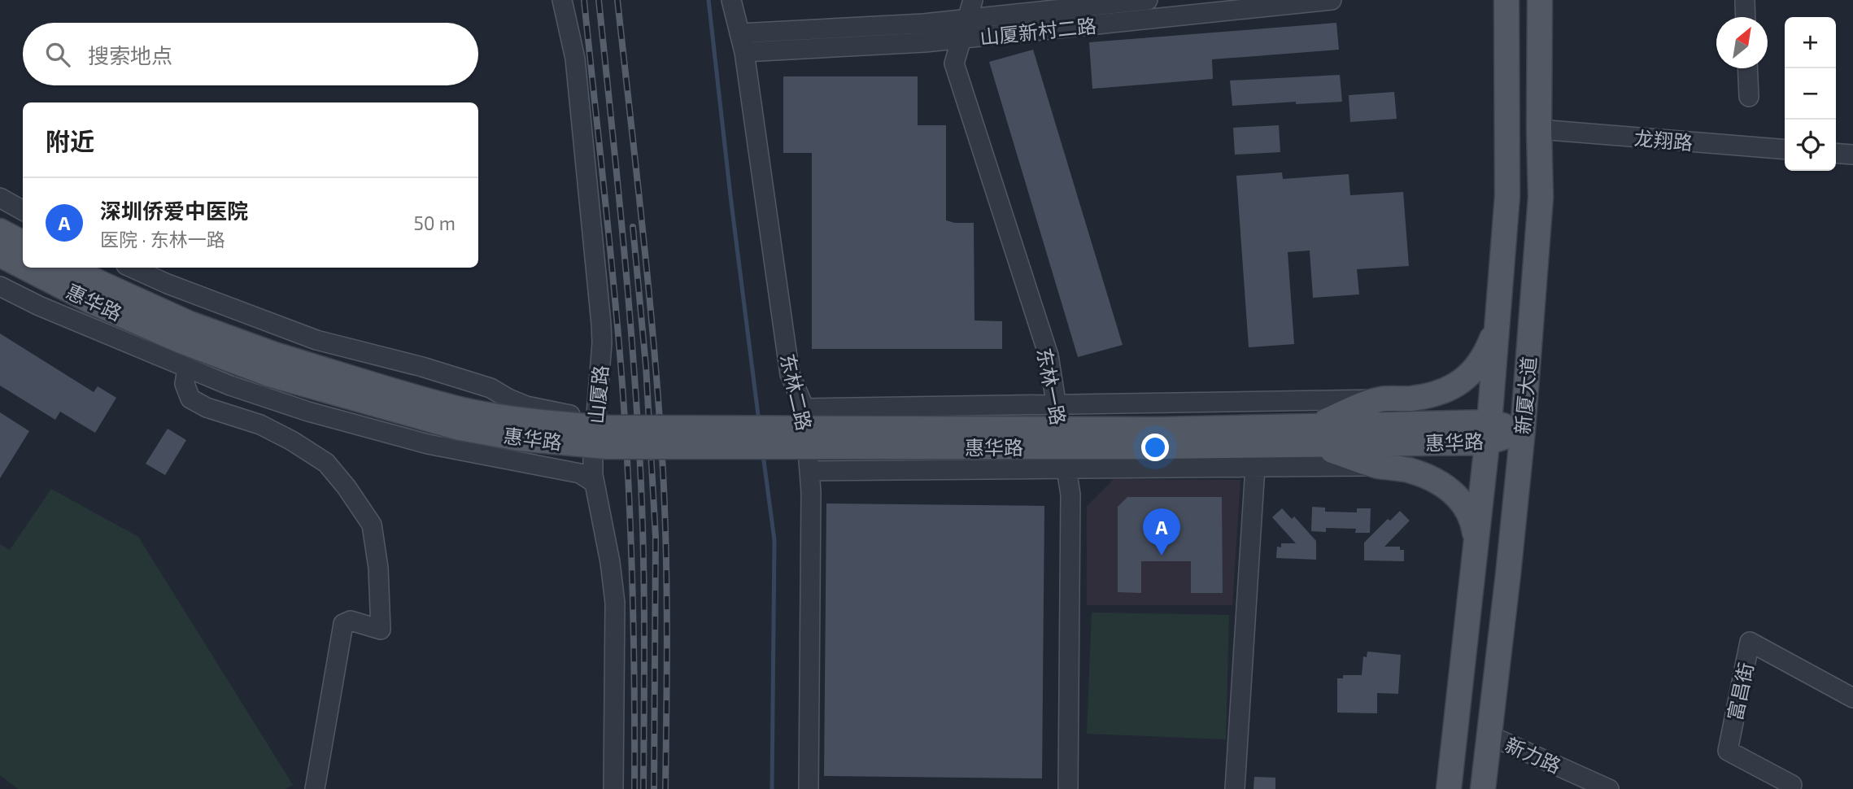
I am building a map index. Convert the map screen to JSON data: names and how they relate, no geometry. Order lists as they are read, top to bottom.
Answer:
{
  "streets": {
    "main road": ["惠华路", "新厦大道"],
    "street": [
      "山厦新村二路",
      "龙翔路",
      "东林一路",
      "东林二路",
      "山厦路",
      "富昌街",
      "新力路"
    ]
  },
  "crossings": [
    ["山厦新村二路", "东林一路"],
    ["山厦新村二路", "东林二路"],
    ["龙翔路", "新厦大道"],
    ["惠华路", "新厦大道"],
    ["新厦大道", "新力路"]
  ],
  "north": "top right",
  "page": {
    "map_buttons": ["+", "−"],
    "search": "搜索地点",
    "heading": "附近",
    "list": [
      {
        "mark": "A",
        "name": "深圳侨爱中医院",
        "note": "医院 · 东林一路",
        "value": "50 m"
      }
    ],
    "pins": "A"
  }
}
